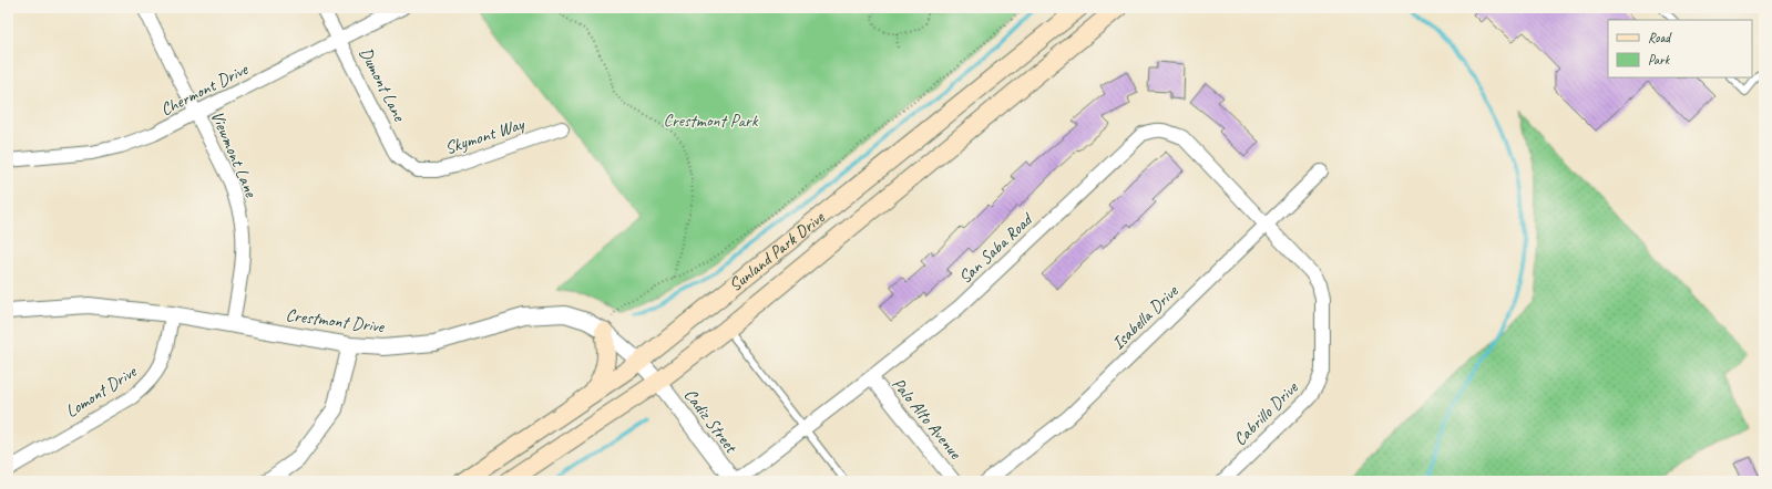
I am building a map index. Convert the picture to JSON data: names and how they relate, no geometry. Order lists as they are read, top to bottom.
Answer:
{
  "streets": {
    "main road": ["Sunland Park Drive"],
    "street": [
      "Dumont Lane",
      "Chermont Drive",
      "Skymont Way",
      "Viewmont Lane",
      "San Saba Road",
      "Isabella Drive",
      "Crestmont Drive",
      "Lomont Drive",
      "Cabrillo Drive",
      "Palo Alto Avenue",
      "Cadiz Street"
    ]
  },
  "crossings": [
    ["Dumont Lane", "Chermont Drive"],
    ["Dumont Lane", "Skymont Way"],
    ["Chermont Drive", "Viewmont Lane"],
    ["Viewmont Lane", "Crestmont Drive"],
    ["San Saba Road", "Isabella Drive"],
    ["San Saba Road", "Cabrillo Drive"],
    ["San Saba Road", "Palo Alto Avenue"],
    ["San Saba Road", "Cadiz Street"],
    ["Sunland Park Drive", "Crestmont Drive"],
    ["Sunland Park Drive", "Cadiz Street"],
    ["Isabella Drive", "Cabrillo Drive"],
    ["Crestmont Drive", "Lomont Drive"],
    ["Crestmont Drive", "Cadiz Street"]
  ],
  "parks": ["Crestmont Park"],
  "legend": ["Road", "Park"]
}
